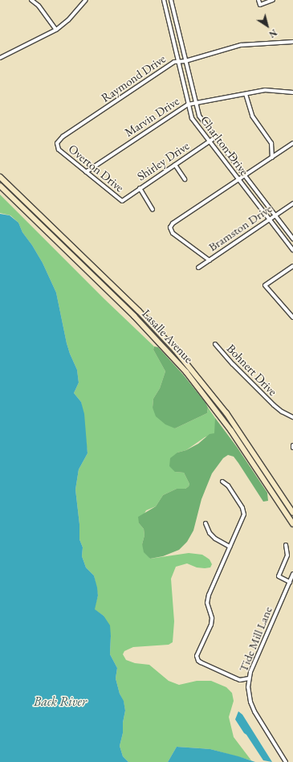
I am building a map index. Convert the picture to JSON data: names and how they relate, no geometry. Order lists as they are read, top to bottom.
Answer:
{
  "streets": {
    "main road": ["Lasalle Avenue"],
    "street": [
      "Raymond Drive",
      "Marvin Drive",
      "Charlton Drive",
      "Shirley Drive",
      "Overton Drive",
      "Bramston Drive",
      "Bohnert Drive",
      "Tide Mill Lane"
    ]
  },
  "crossings": [
    ["Raymond Drive", "Charlton Drive"],
    ["Raymond Drive", "Overton Drive"],
    ["Marvin Drive", "Charlton Drive"],
    ["Marvin Drive", "Overton Drive"],
    ["Charlton Drive", "Shirley Drive"],
    ["Charlton Drive", "Bramston Drive"],
    ["Shirley Drive", "Overton Drive"]
  ],
  "water": ["Back River"],
  "north": "bottom right"
}
